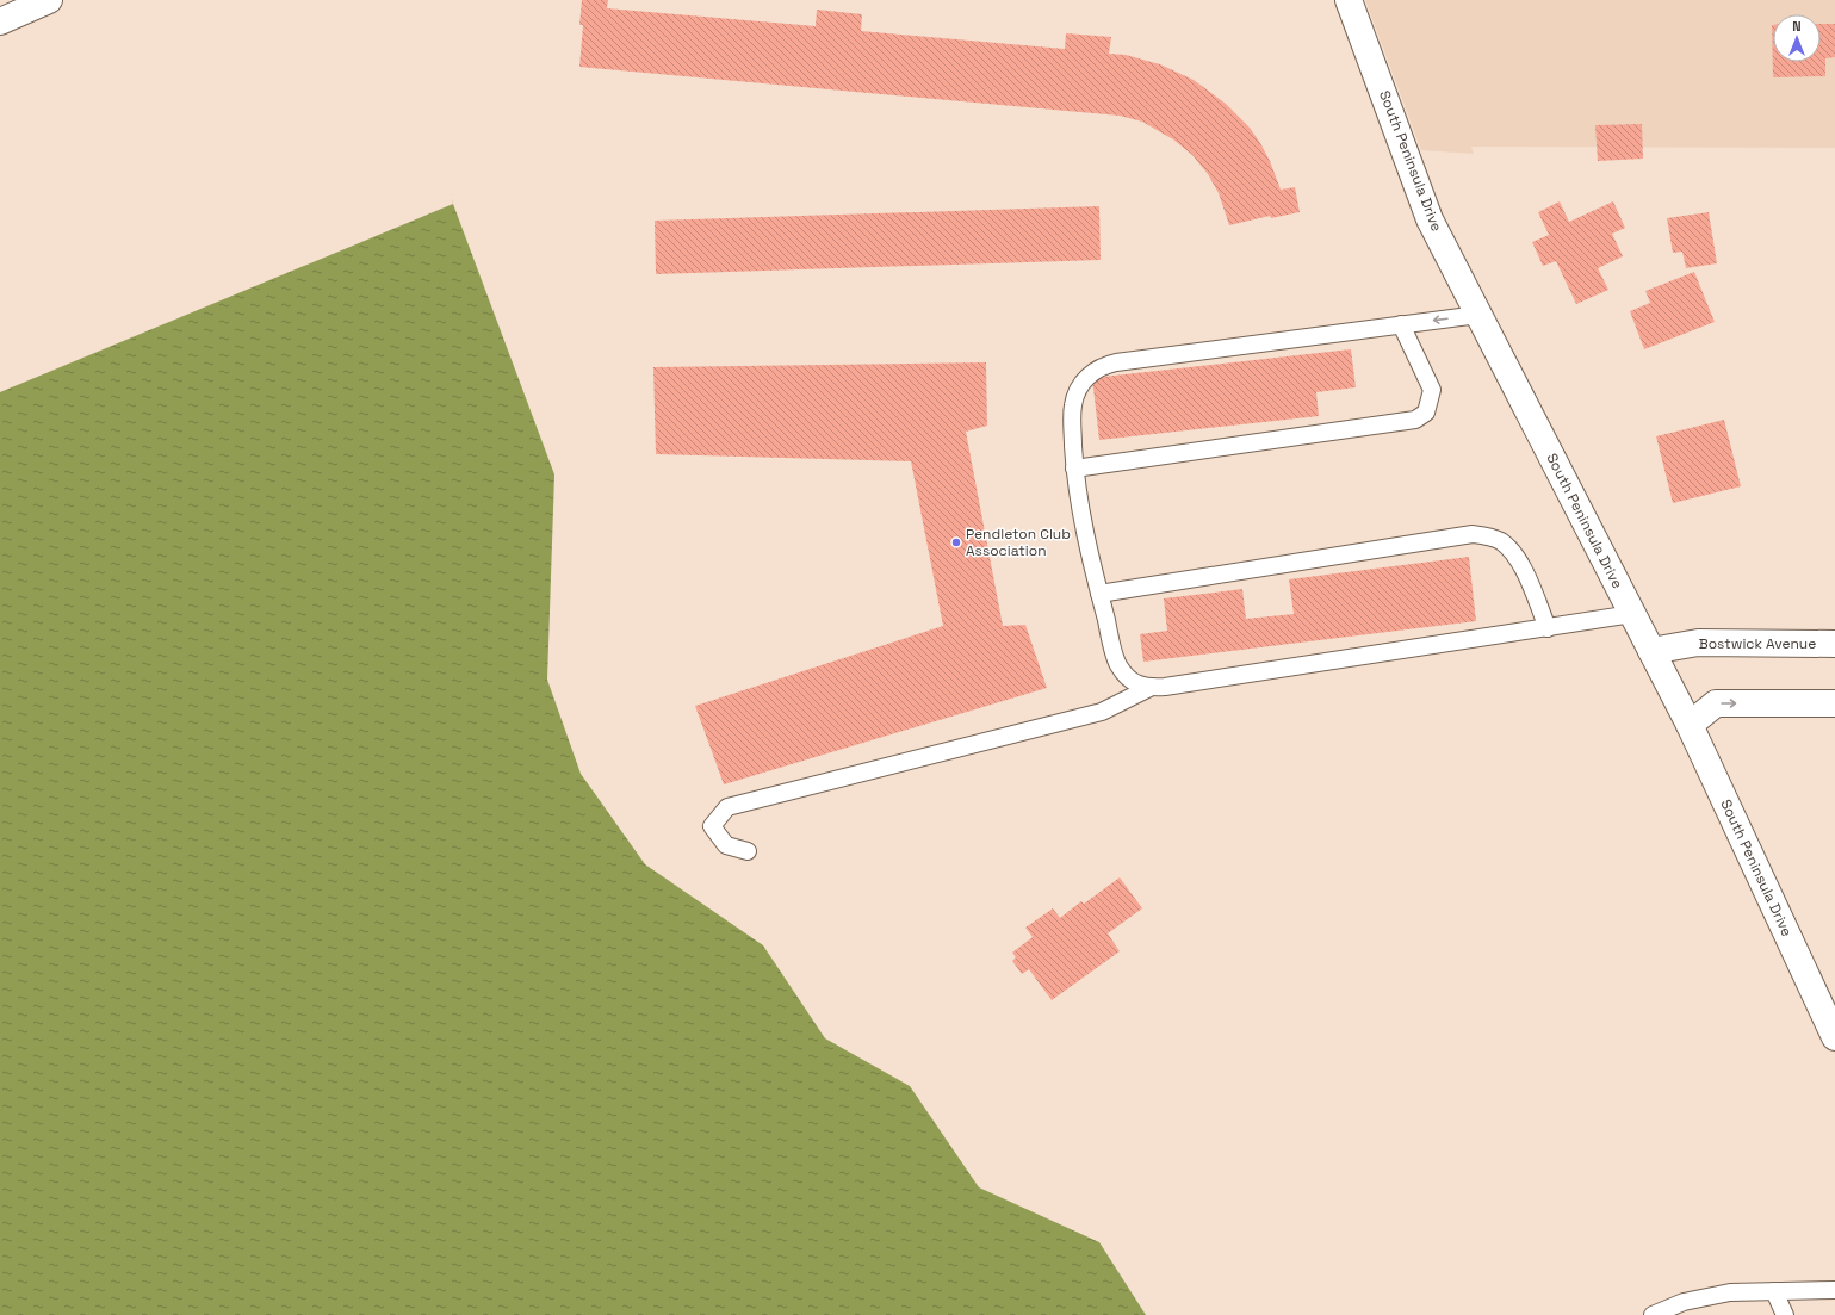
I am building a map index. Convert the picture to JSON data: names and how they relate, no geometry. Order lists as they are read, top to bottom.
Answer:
{
  "streets": {
    "main road": ["South Peninsula Drive", "Bostwick Avenue"]
  },
  "crossings": [
    ["South Peninsula Drive", "Bostwick Avenue"]
  ],
  "places": ["Pendleton Club Association"],
  "north": "top"
}
